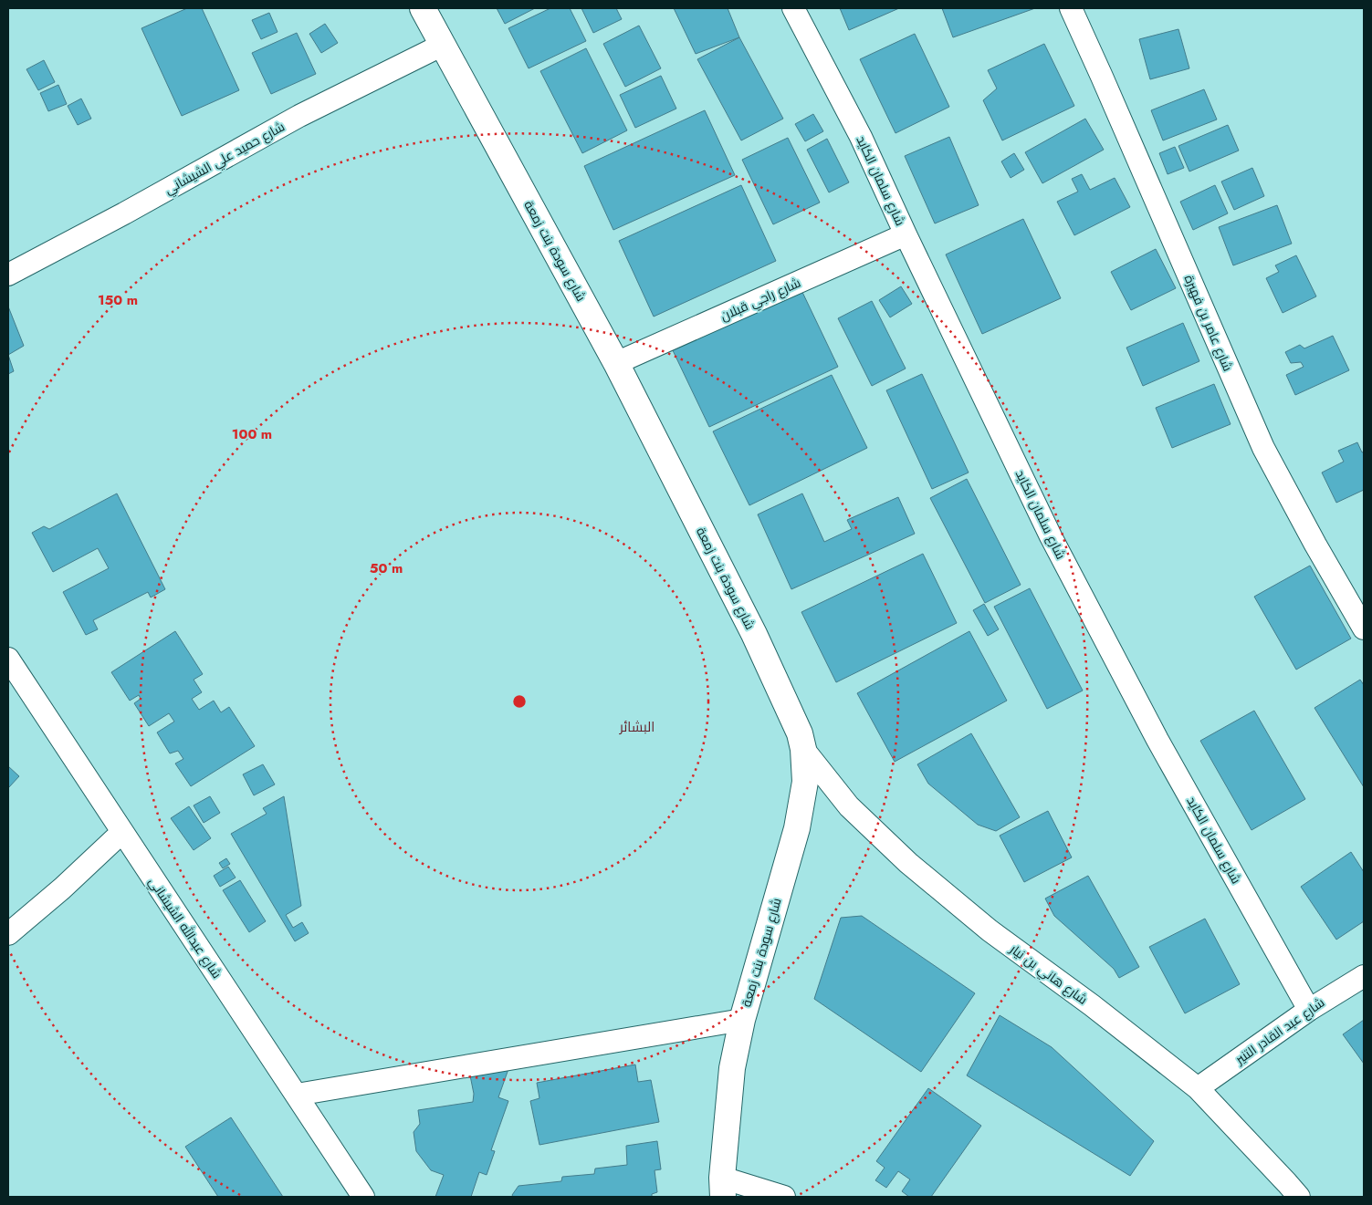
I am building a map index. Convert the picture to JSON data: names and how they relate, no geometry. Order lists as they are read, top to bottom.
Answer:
{
  "streets": {
    "street": [
      "شارع حميد علي الشيشاني",
      "شارع سلمان الكايد",
      "شارع سودة بنت زمعة",
      "شارع راجي قبلان",
      "شارع عامر بن فهيرة",
      "شارع عبدالله الشيشاني",
      "شارع هاني بن نيار",
      "شارع عبد القادر التنير"
    ]
  },
  "crossings": [
    ["شارع حميد علي الشيشاني", "شارع سودة بنت زمعة"],
    ["شارع سلمان الكايد", "شارع راجي قبلان"],
    ["شارع سلمان الكايد", "شارع عبد القادر التنير"],
    ["شارع سودة بنت زمعة", "شارع راجي قبلان"],
    ["شارع سودة بنت زمعة", "شارع هاني بن نيار"],
    ["شارع هاني بن نيار", "شارع عبد القادر التنير"]
  ],
  "districts": ["البشائر"],
  "rings": ["150 m", "100 m", "50 m"]
}
